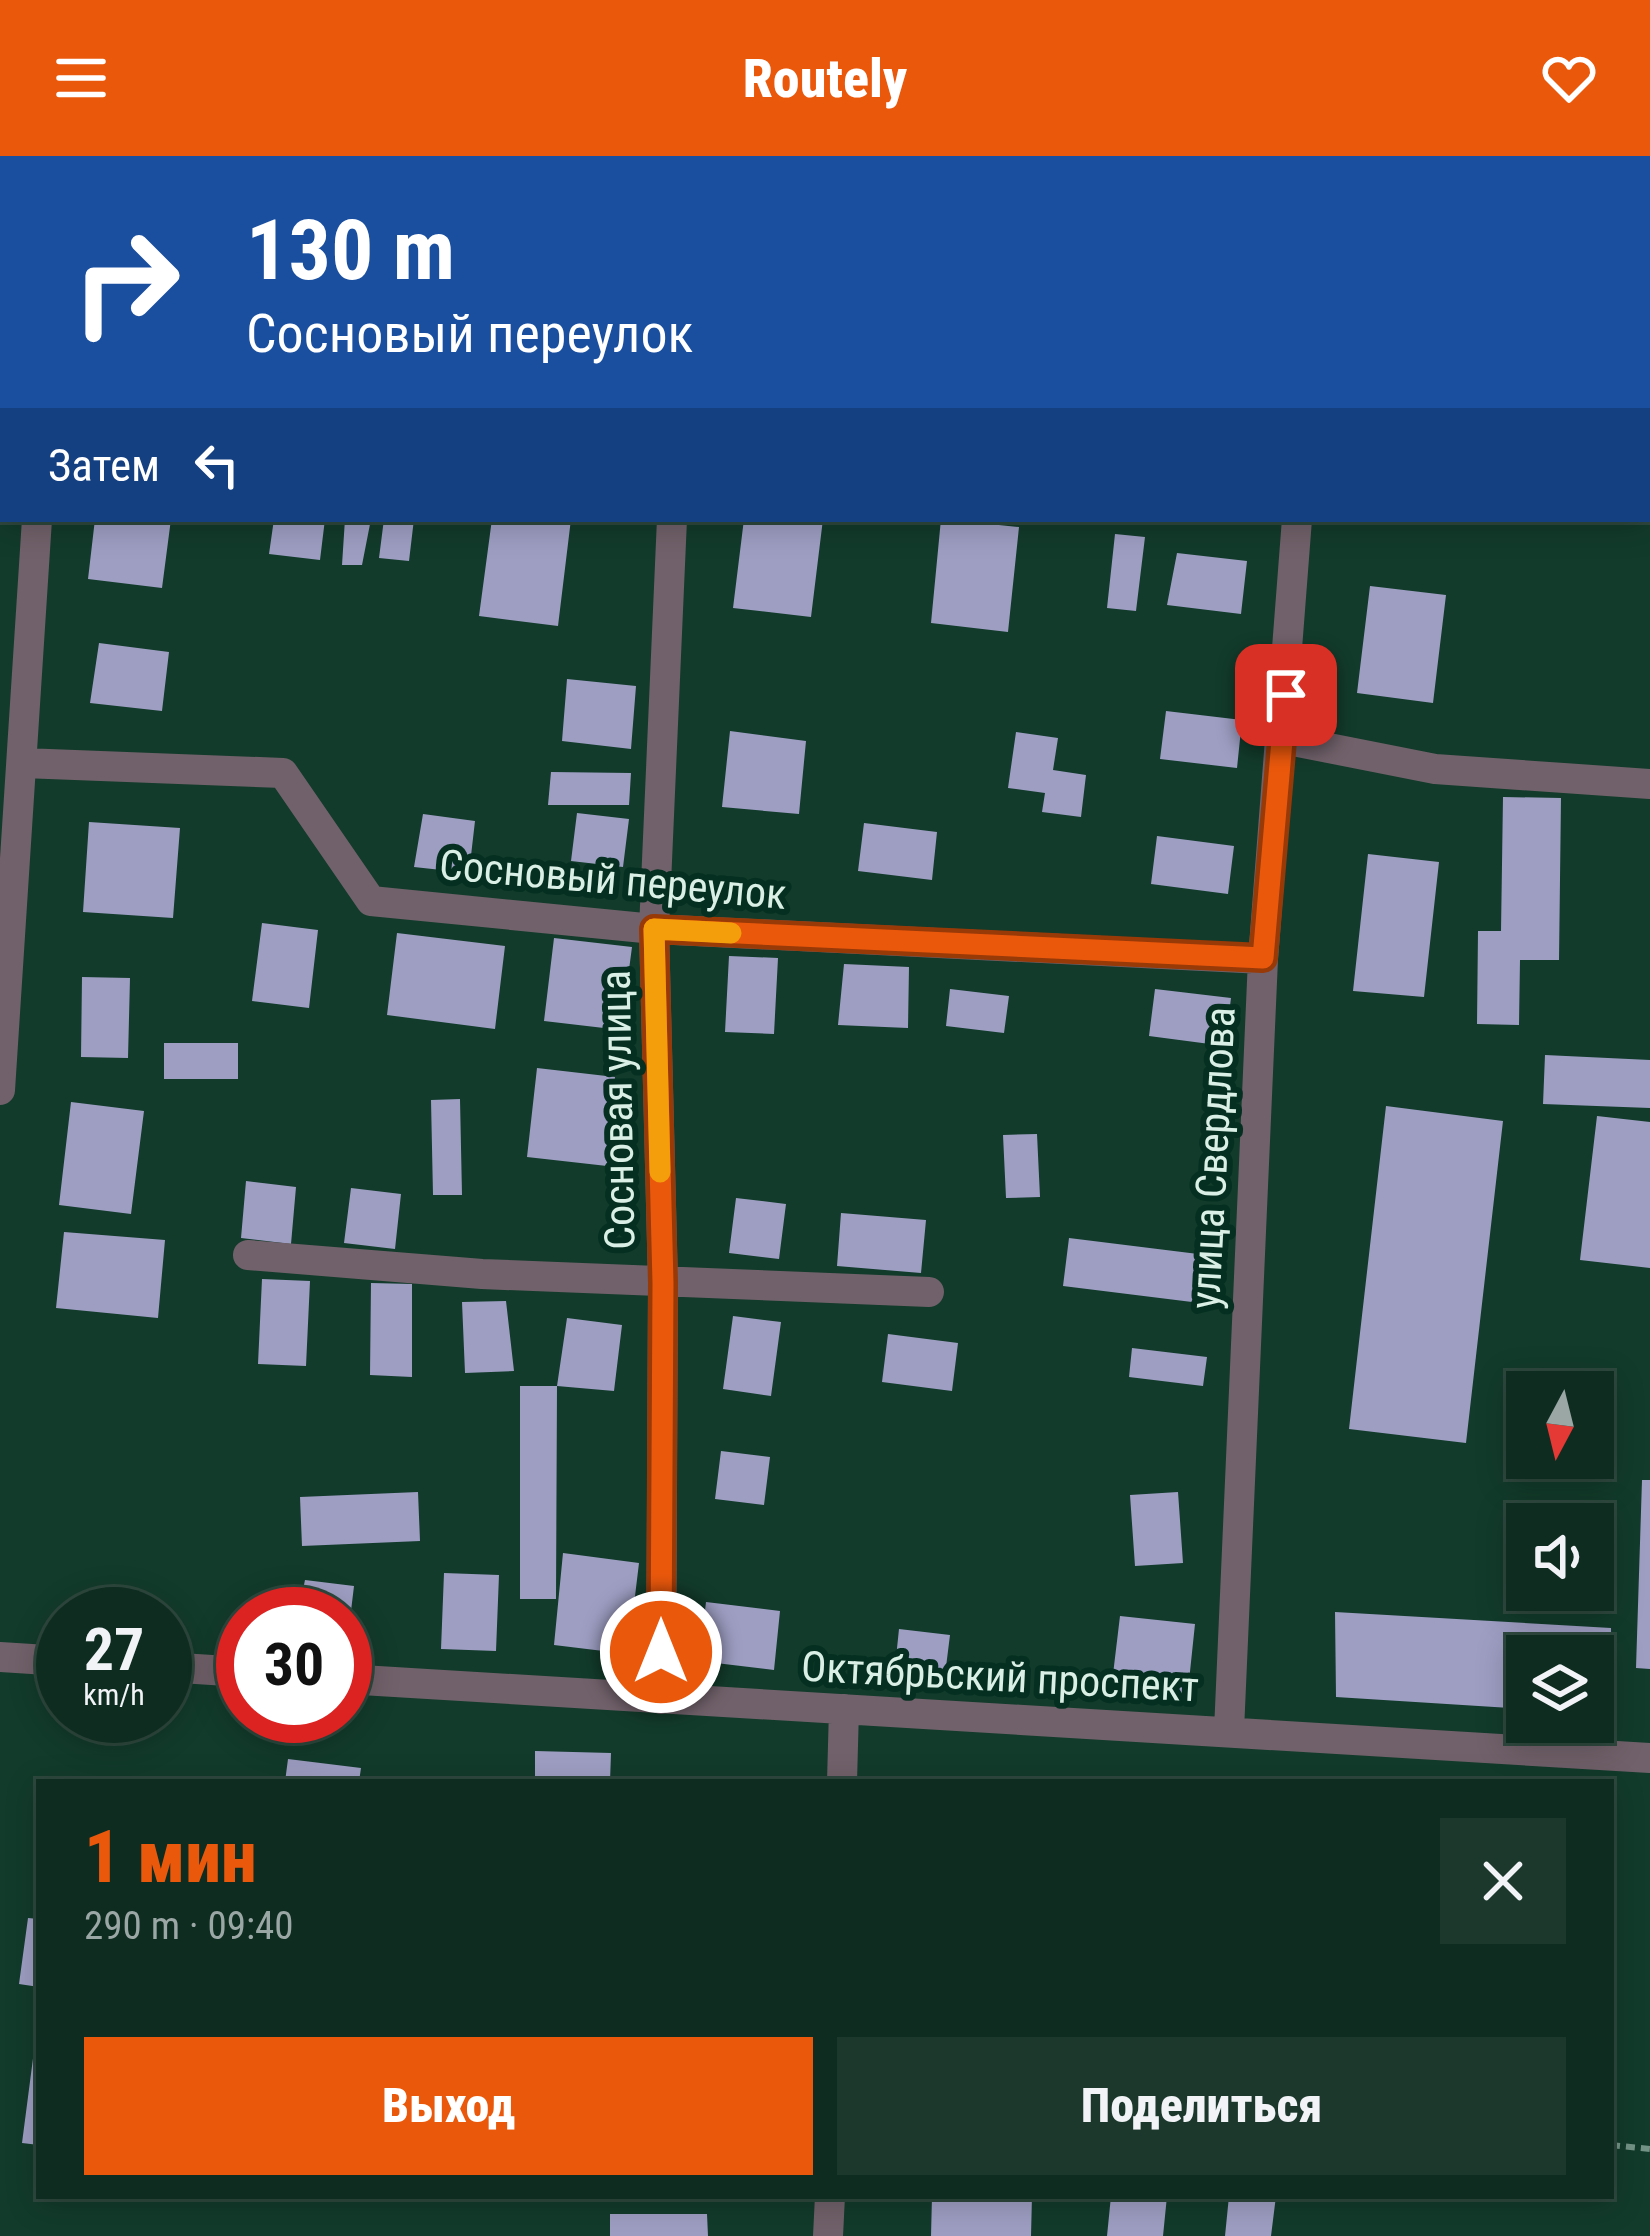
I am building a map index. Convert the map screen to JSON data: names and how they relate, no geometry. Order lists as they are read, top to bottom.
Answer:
{
  "streets": {
    "street": [
      "Сосновый переулок",
      "Сосновая улица",
      "улица Свердлова",
      "Октябрьский проспект"
    ]
  },
  "crossings": [
    ["Сосновый переулок", "Сосновая улица"],
    ["Сосновый переулок", "улица Свердлова"],
    ["Сосновая улица", "Октябрьский проспект"],
    ["улица Свердлова", "Октябрьский проспект"]
  ],
  "north": "bottom",
  "page": {
    "header": "Routely",
    "turn": ["130 m", "Сосновый переулок"],
    "then": "Затем",
    "speed": "27 km/h",
    "limit": "30",
    "heading": ["1 мин", "290 m · 09:40"],
    "buttons": ["Выход", "Поделиться"]
  }
}
